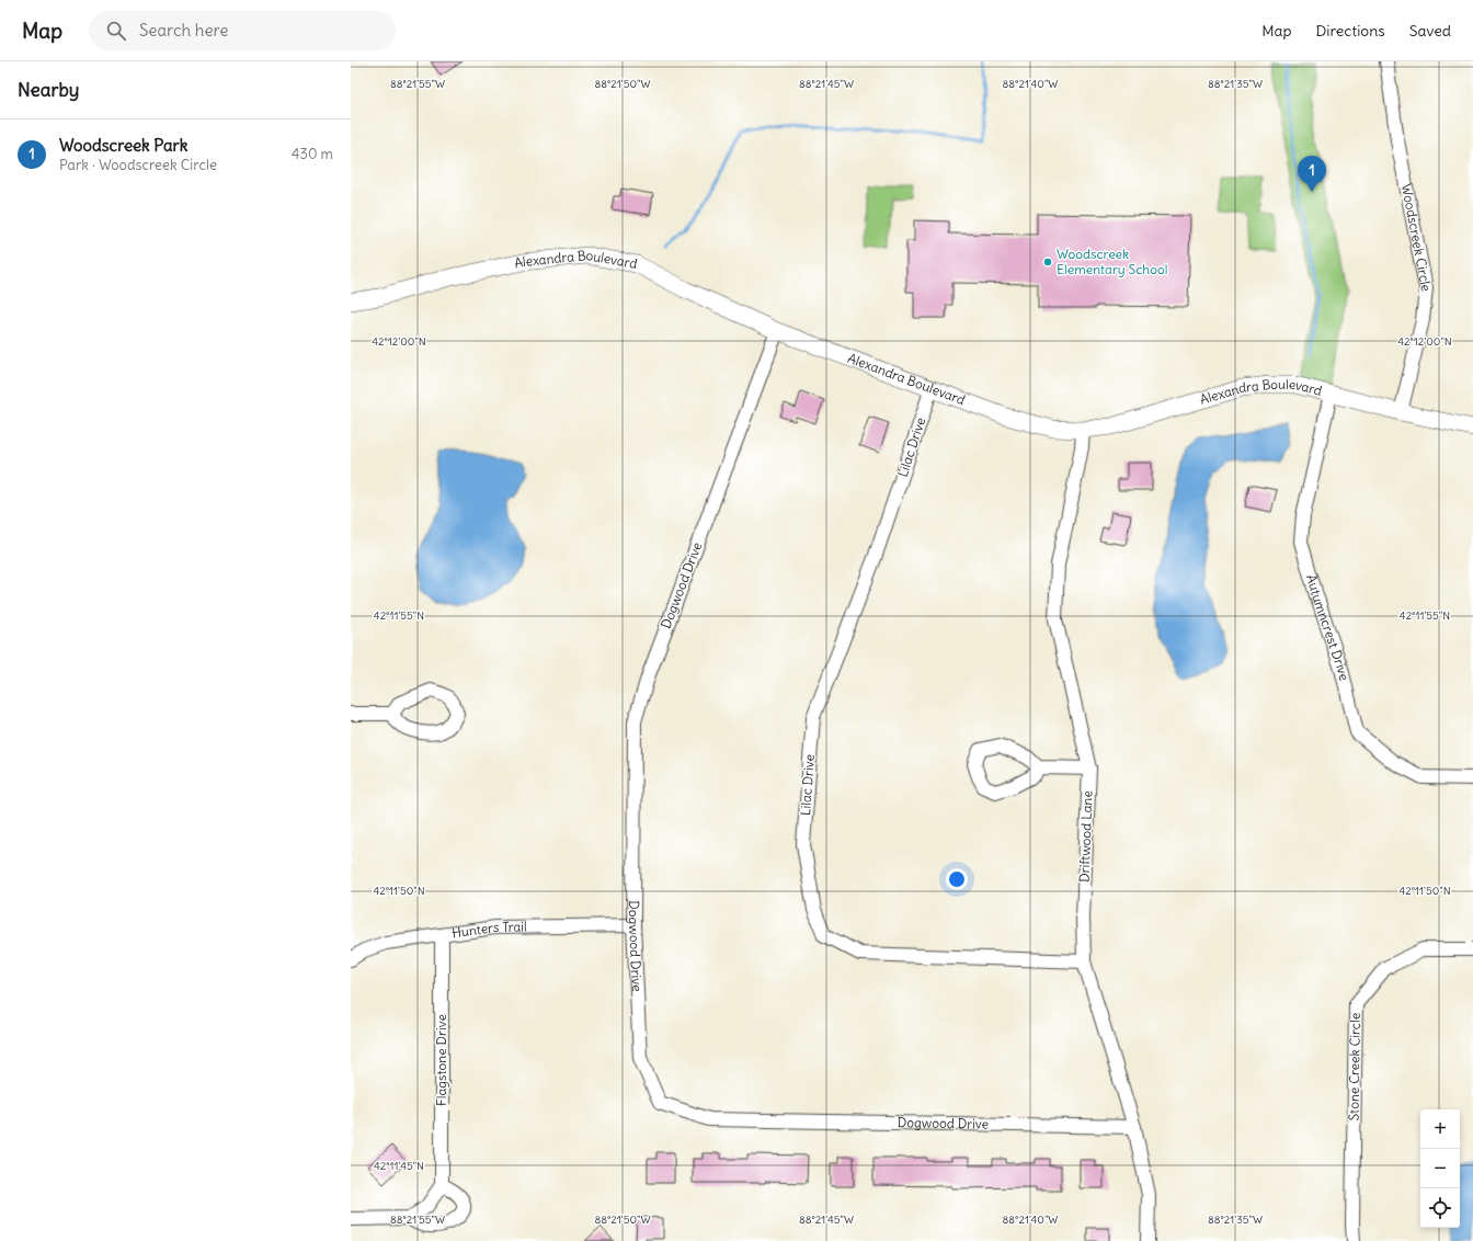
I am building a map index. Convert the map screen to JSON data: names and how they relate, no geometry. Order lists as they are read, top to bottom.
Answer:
{
  "streets": {
    "street": [
      "Woodscreek Circle",
      "Alexandra Boulevard",
      "Lilac Drive",
      "Dogwood Drive",
      "Autumncrest Drive",
      "Driftwood Lane",
      "Hunters Trail",
      "Flagstone Drive",
      "Stone Creek Circle"
    ]
  },
  "crossings": [
    ["Woodscreek Circle", "Alexandra Boulevard"],
    ["Alexandra Boulevard", "Lilac Drive"],
    ["Alexandra Boulevard", "Dogwood Drive"],
    ["Alexandra Boulevard", "Autumncrest Drive"],
    ["Alexandra Boulevard", "Driftwood Lane"],
    ["Lilac Drive", "Driftwood Lane"],
    ["Dogwood Drive", "Driftwood Lane"],
    ["Dogwood Drive", "Hunters Trail"],
    ["Hunters Trail", "Flagstone Drive"]
  ],
  "places": ["Woodscreek Elementary School"],
  "page": {
    "header": "Map",
    "search": "Search here",
    "nav": ["Map", "Directions", "Saved"],
    "heading": "Nearby",
    "list": [
      {
        "mark": "1",
        "name": "Woodscreek Park",
        "note": "Park · Woodscreek Circle",
        "value": "430 m"
      }
    ],
    "pins": "1",
    "map_buttons": ["+", "−"]
  },
  "coordinates": [
    "88°21'55\"W",
    "88°21'50\"W",
    "88°21'45\"W",
    "88°21'40\"W",
    "88°21'35\"W",
    "42°12'00\"N",
    "42°11'55\"N",
    "42°11'50\"N",
    "42°11'45\"N"
  ]
}
